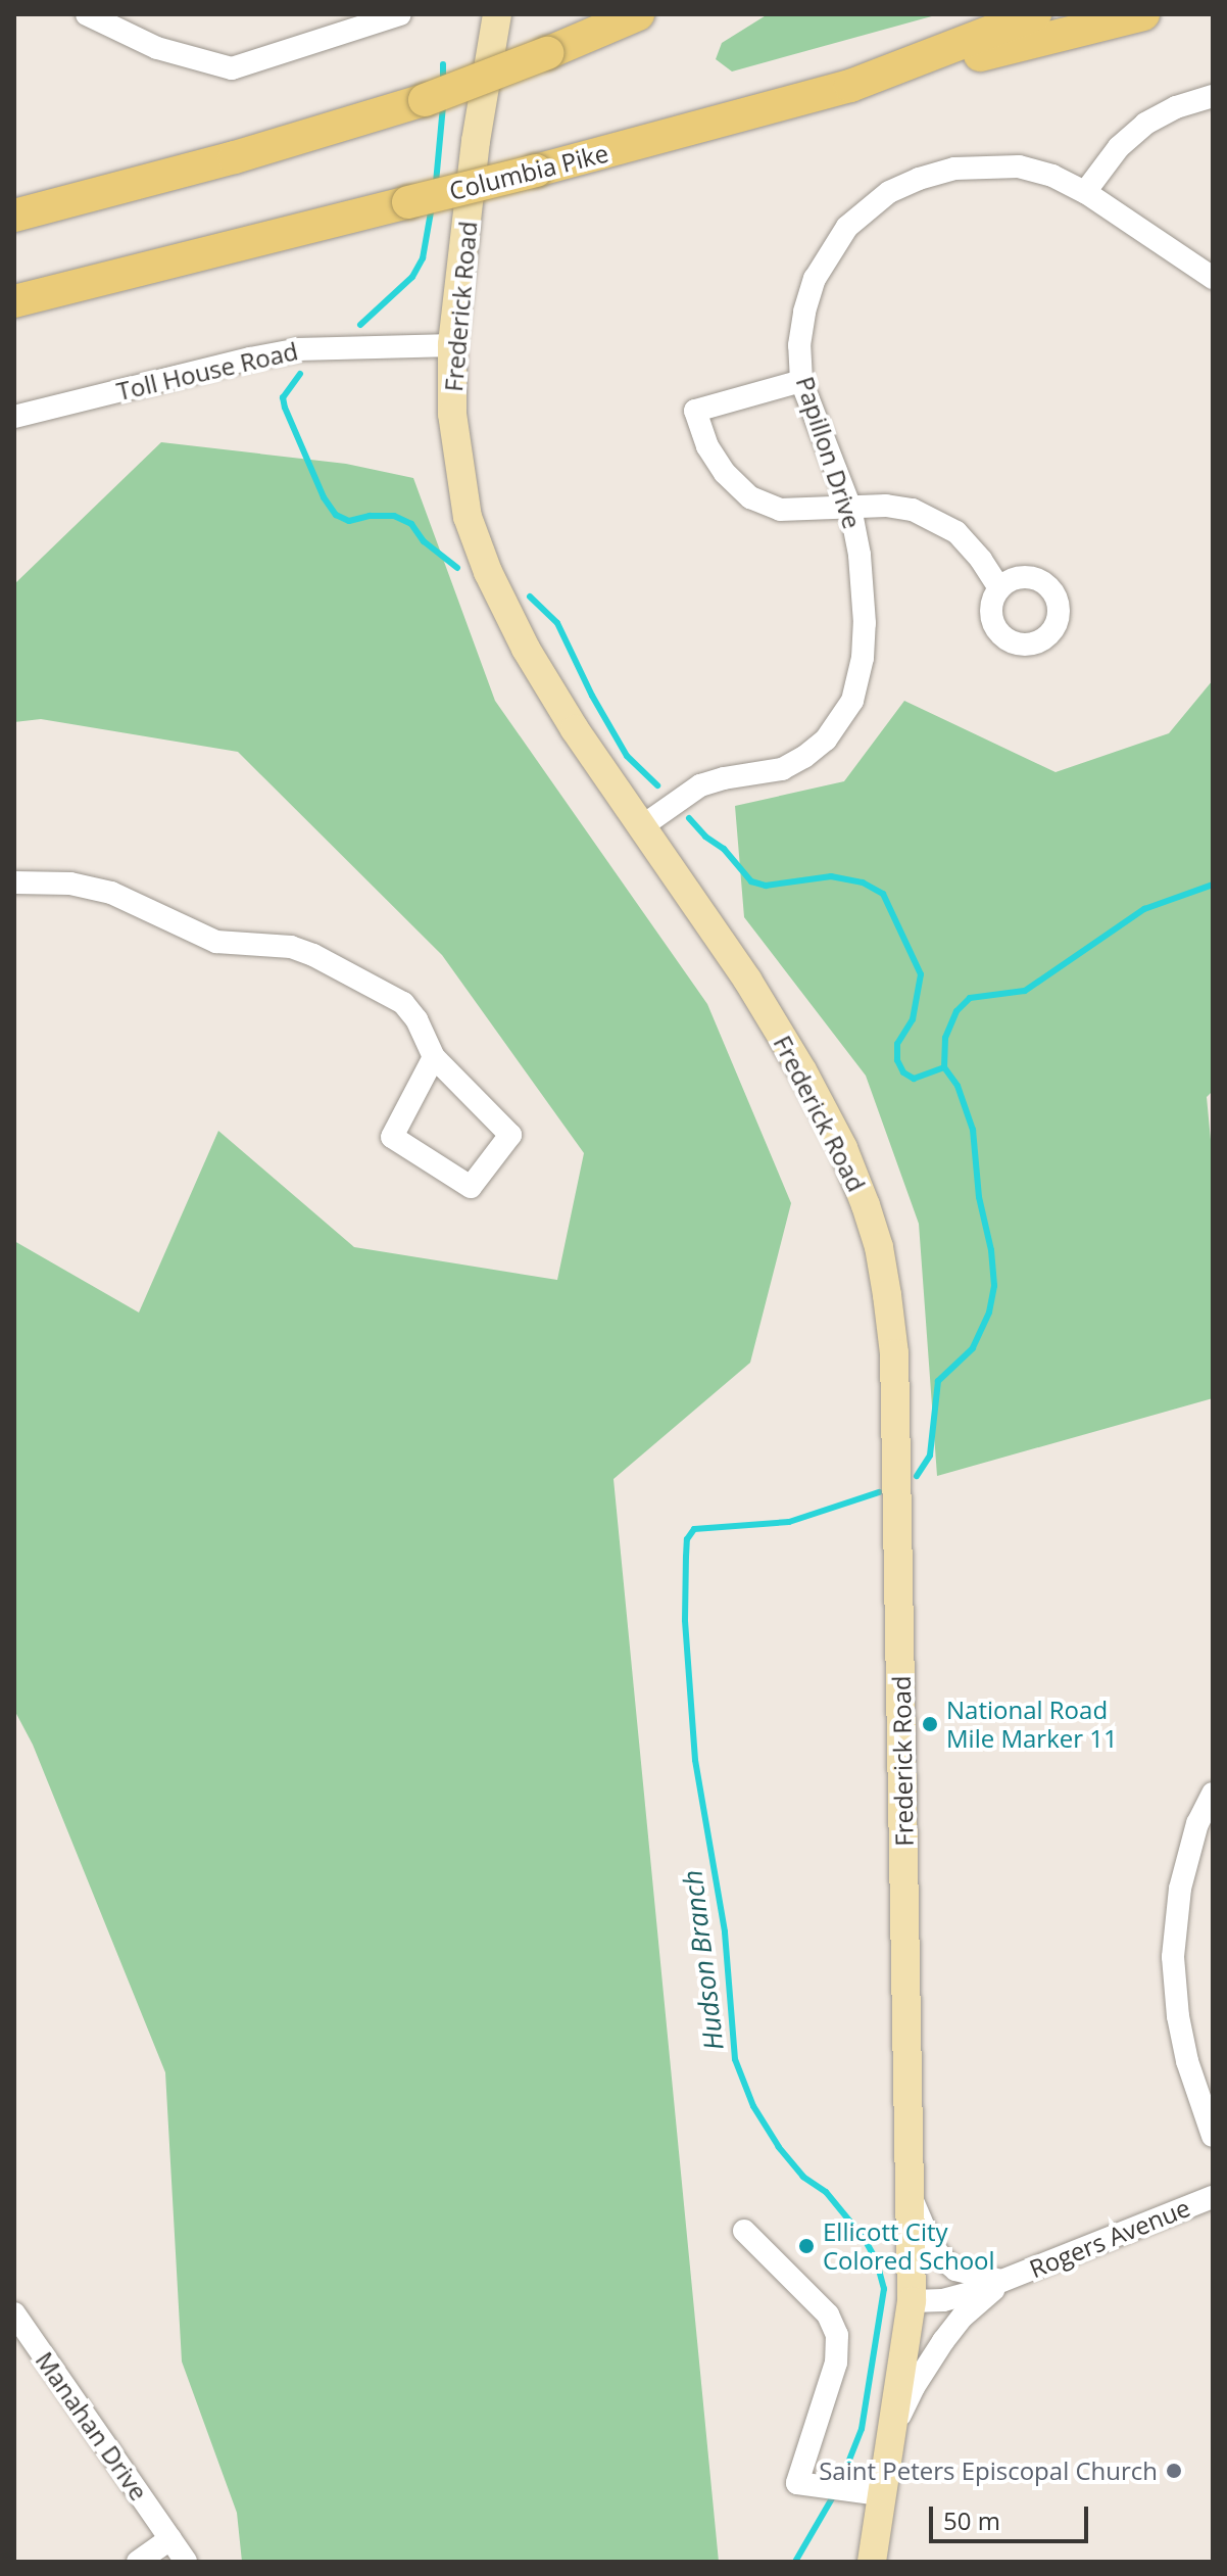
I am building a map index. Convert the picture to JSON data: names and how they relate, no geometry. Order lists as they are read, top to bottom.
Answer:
{
  "streets": {
    "highway": ["Columbia Pike"],
    "main road": ["Frederick Road"],
    "street": [
      "Toll House Road",
      "Papillon Drive",
      "Rogers Avenue",
      "Manahan Drive"
    ]
  },
  "crossings": [
    ["Frederick Road", "Toll House Road"],
    ["Frederick Road", "Papillon Drive"],
    ["Frederick Road", "Rogers Avenue"]
  ],
  "water": ["Hudson Branch"],
  "places": ["National Road Mile Marker 11", "Ellicott City Colored School", "Saint Peters Episcopal Church"],
  "scale_bar": "50 m"
}
